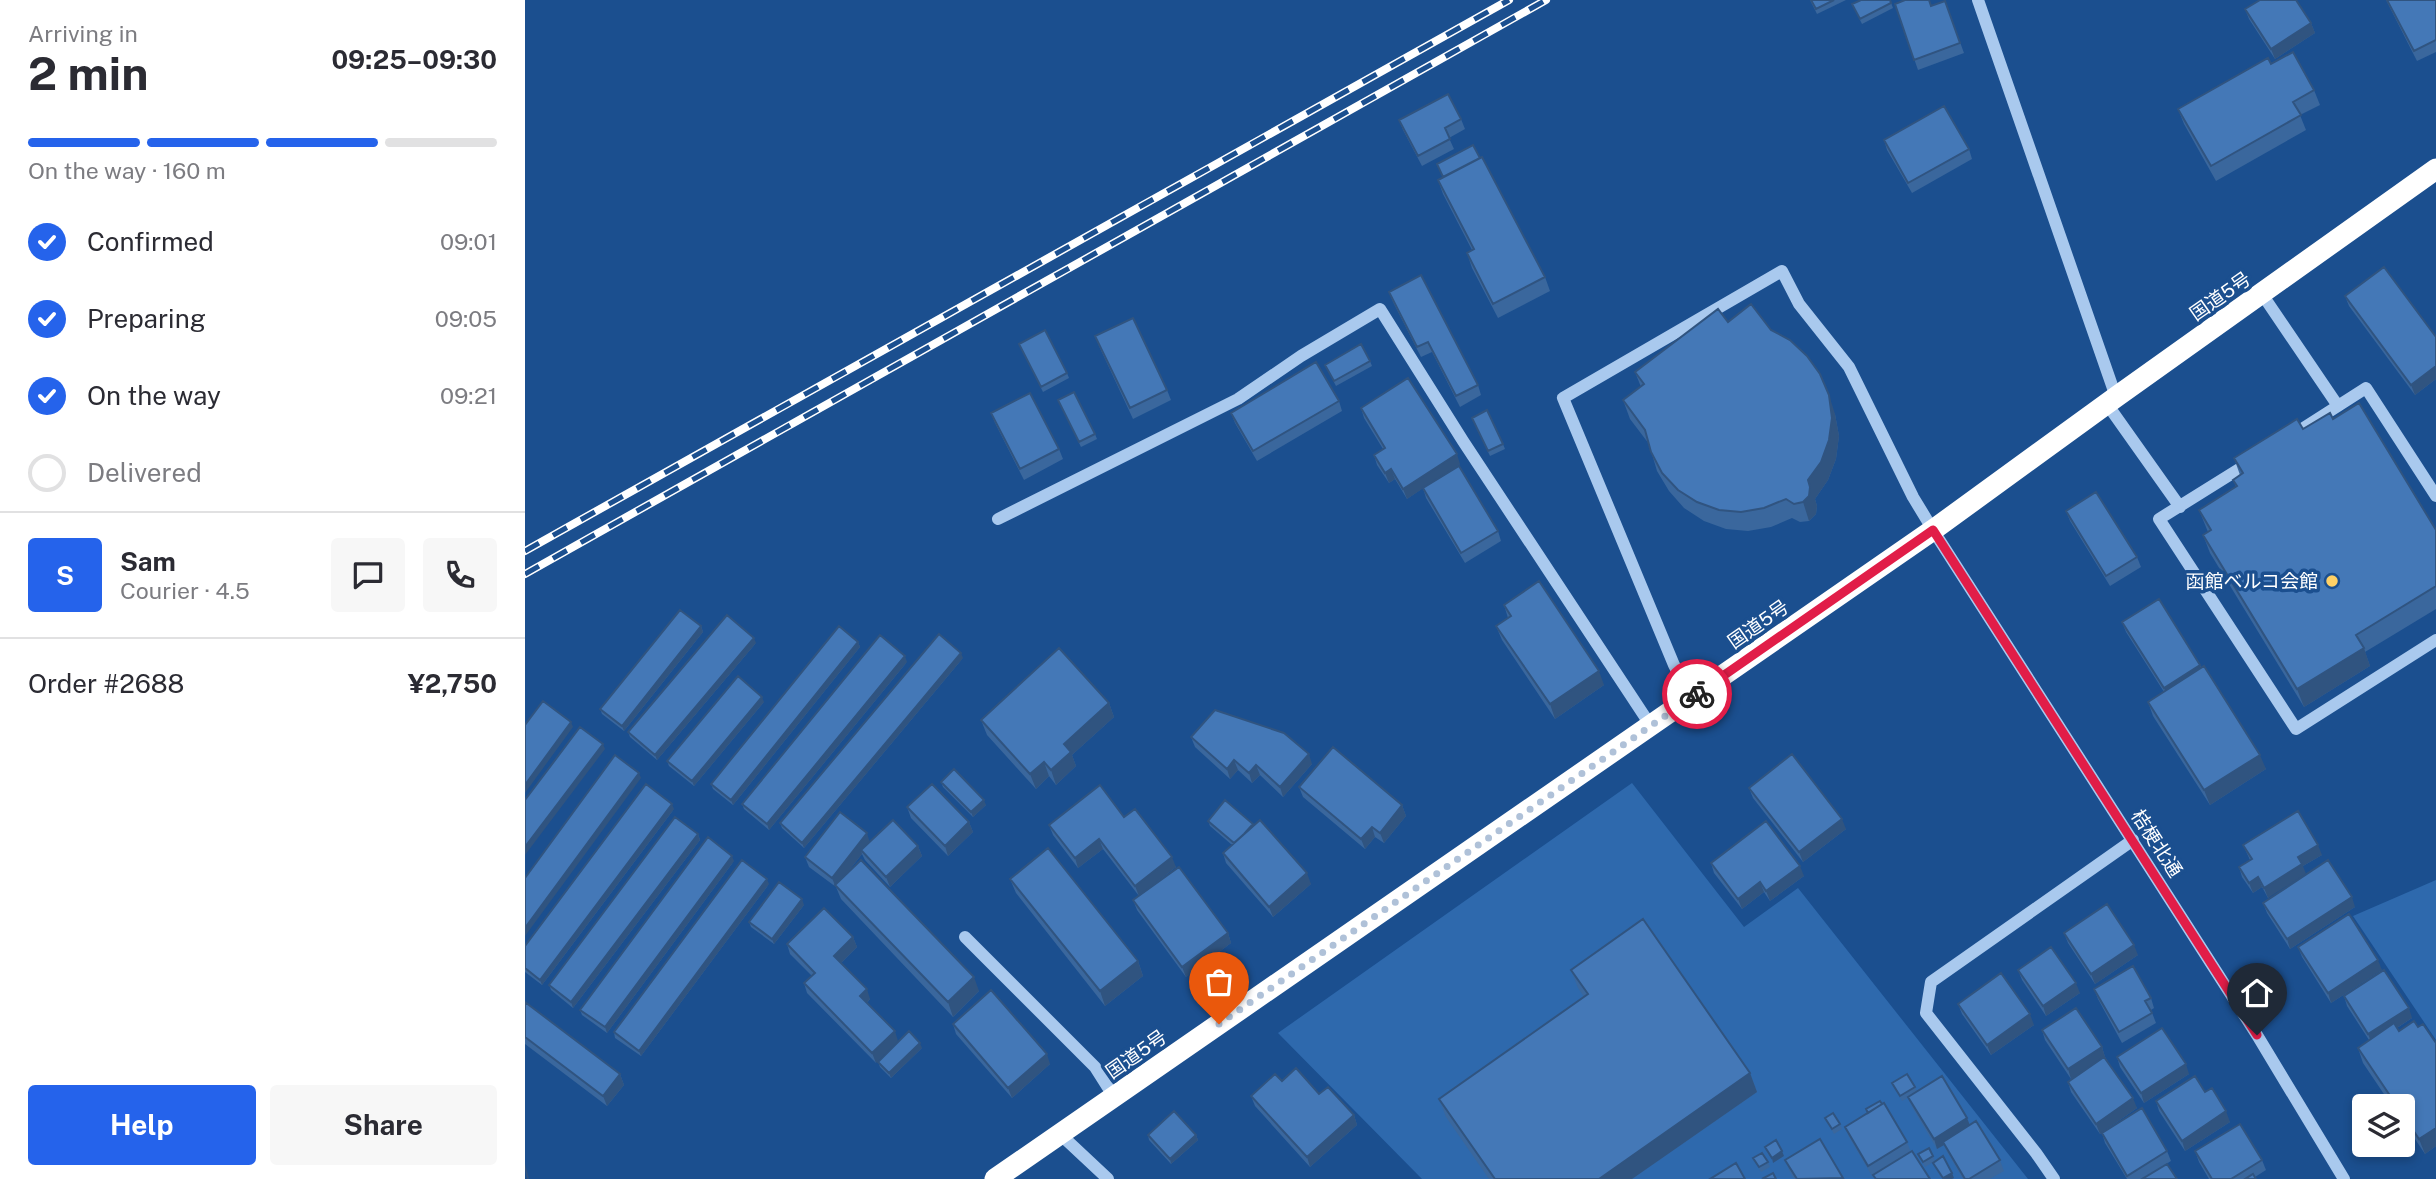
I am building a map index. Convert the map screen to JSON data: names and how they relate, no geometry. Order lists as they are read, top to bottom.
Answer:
{
  "streets": {
    "highway": ["国道5号"],
    "street": ["桔梗北通"]
  },
  "crossings": [
    ["国道5号", "桔梗北通"]
  ],
  "places": ["函館ベルコ会館"],
  "page": {
    "heading": ["2 min", "Arriving in", "09:25–09:30"],
    "panel": [
      "Sam",
      "Courier · 4.5",
      "Order #2688",
      "¥2,750"
    ],
    "bar": "On the way · 160 m",
    "list": [
      ["Confirmed", "09:01"],
      ["Preparing", "09:05"],
      ["On the way", "09:21"],
      "Delivered"
    ],
    "round": "S",
    "buttons": ["Help", "Share"]
  }
}
